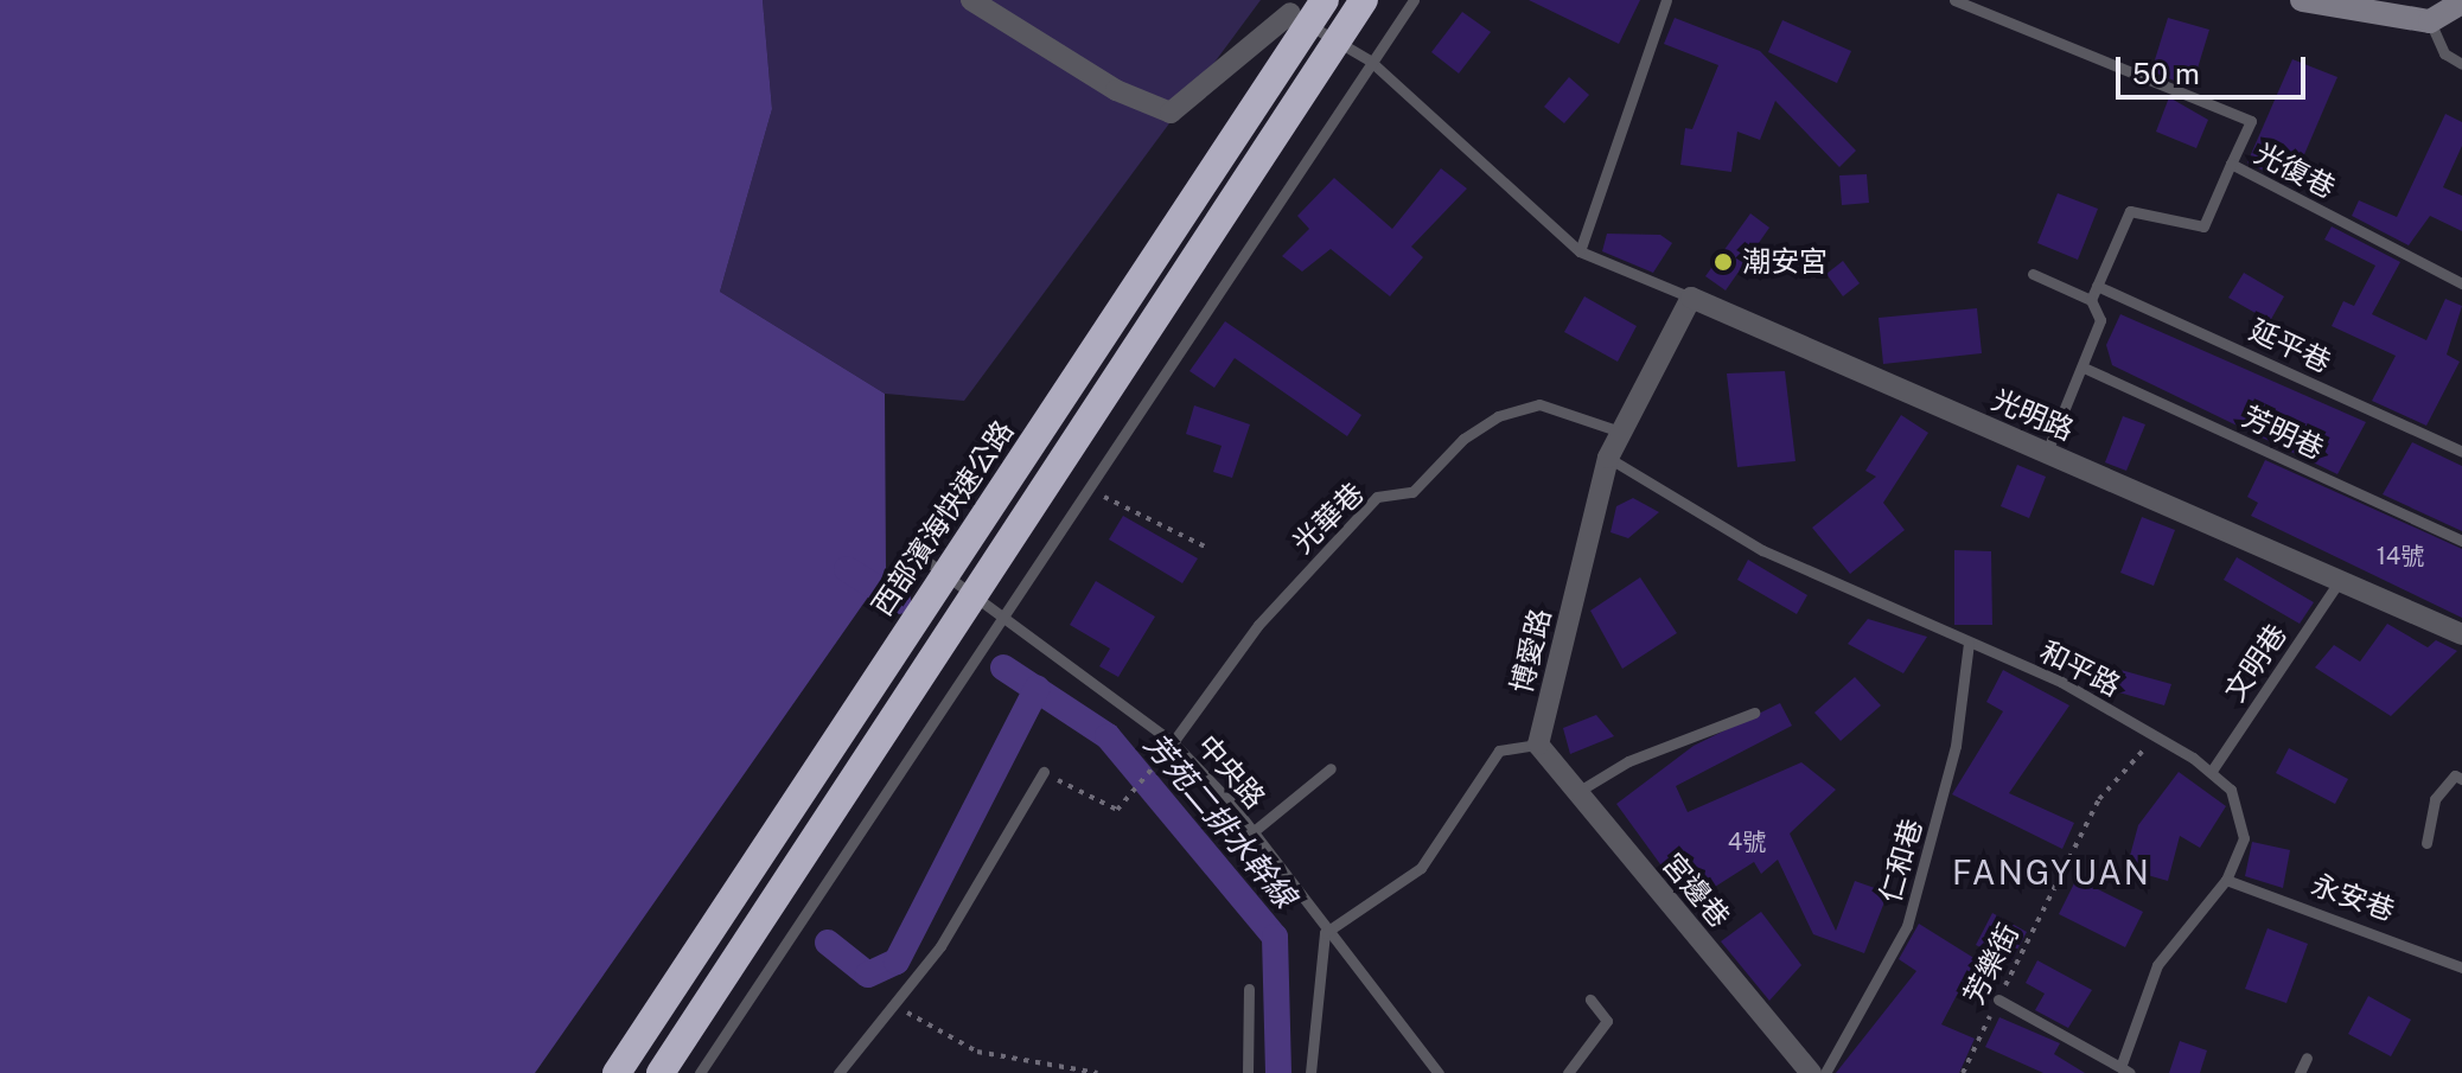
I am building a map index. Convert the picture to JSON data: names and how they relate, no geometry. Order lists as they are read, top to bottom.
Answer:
{
  "streets": {
    "highway": ["西部濱海快速公路"],
    "street": ["光明路", "博愛路", "宮邊巷"],
    "lane": [
      "光復巷",
      "延平巷",
      "芳明巷",
      "光華巷",
      "文明巷",
      "和平路",
      "中央路",
      "仁和巷",
      "永安巷"
    ],
    "path": ["芳樂街"]
  },
  "crossings": [
    ["光明路", "博愛路"],
    ["光明路", "文明巷"],
    ["光華巷", "博愛路"],
    ["光華巷", "中央路"],
    ["博愛路", "和平路"],
    ["博愛路", "宮邊巷"],
    ["文明巷", "和平路"],
    ["和平路", "仁和巷"],
    ["和平路", "永安巷"],
    ["和平路", "芳樂街"]
  ],
  "districts": ["FANGYUAN"],
  "water": ["芳苑二排水幹線"],
  "places": ["潮安宮"],
  "house_numbers": ["14號", "4號"],
  "scale_bar": "50 m"
}
